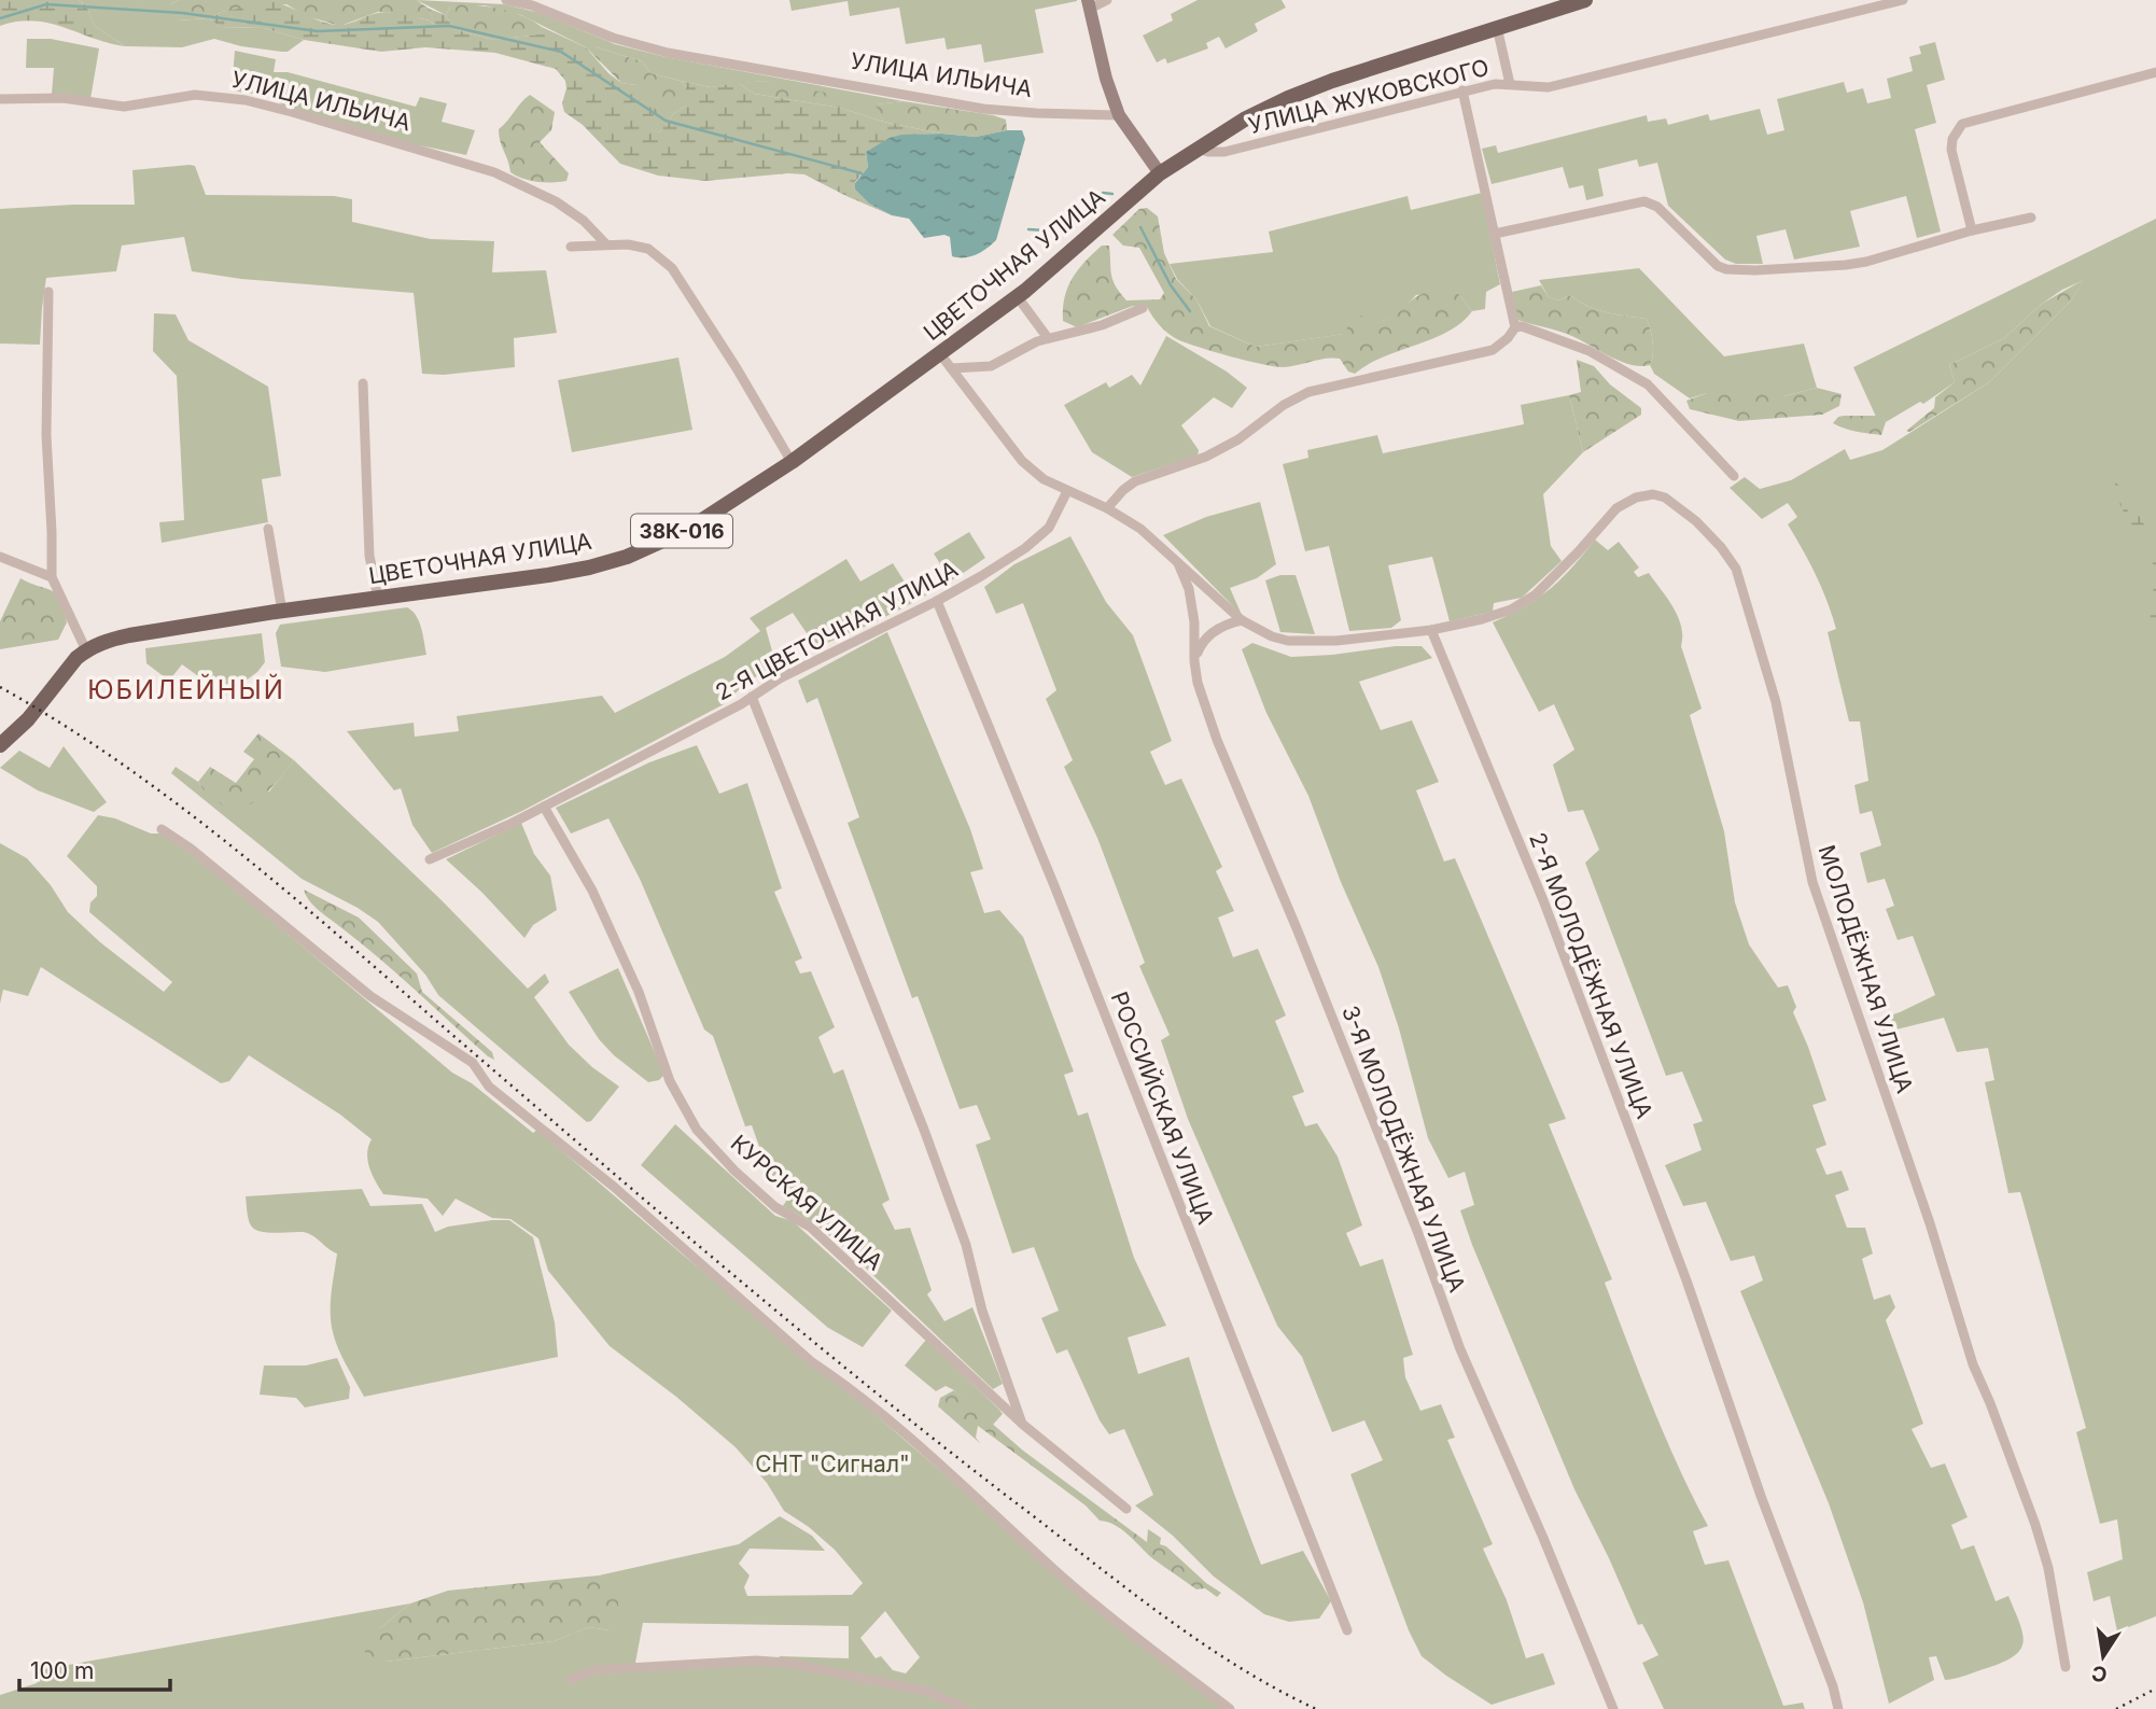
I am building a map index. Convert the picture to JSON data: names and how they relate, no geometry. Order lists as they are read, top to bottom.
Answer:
{
  "streets": {
    "main road": ["ЦВЕТОЧНАЯ УЛИЦА", "38К-016"],
    "street": [
      "УЛИЦА ИЛЬИЧА",
      "УЛИЦА ЖУКОВСКОГО",
      "2-Я ЦВЕТОЧНАЯ УЛИЦА",
      "МОЛОДЁЖНАЯ УЛИЦА",
      "2-Я МОЛОДЁЖНАЯ УЛИЦА",
      "РОССИЙСКАЯ УЛИЦА",
      "3-Я МОЛОДЁЖНАЯ УЛИЦА",
      "КУРСКАЯ УЛИЦА"
    ]
  },
  "crossings": [
    ["2-Я ЦВЕТОЧНАЯ УЛИЦА", "РОССИЙСКАЯ УЛИЦА"],
    ["2-Я ЦВЕТОЧНАЯ УЛИЦА", "КУРСКАЯ УЛИЦА"],
    ["МОЛОДЁЖНАЯ УЛИЦА", "2-Я МОЛОДЁЖНАЯ УЛИЦА"]
  ],
  "districts": ["ЮБИЛЕЙНЫЙ"],
  "parks": ["СНТ \"Сигнал\""],
  "scale_bar": "100 m",
  "north": "bottom"
}
